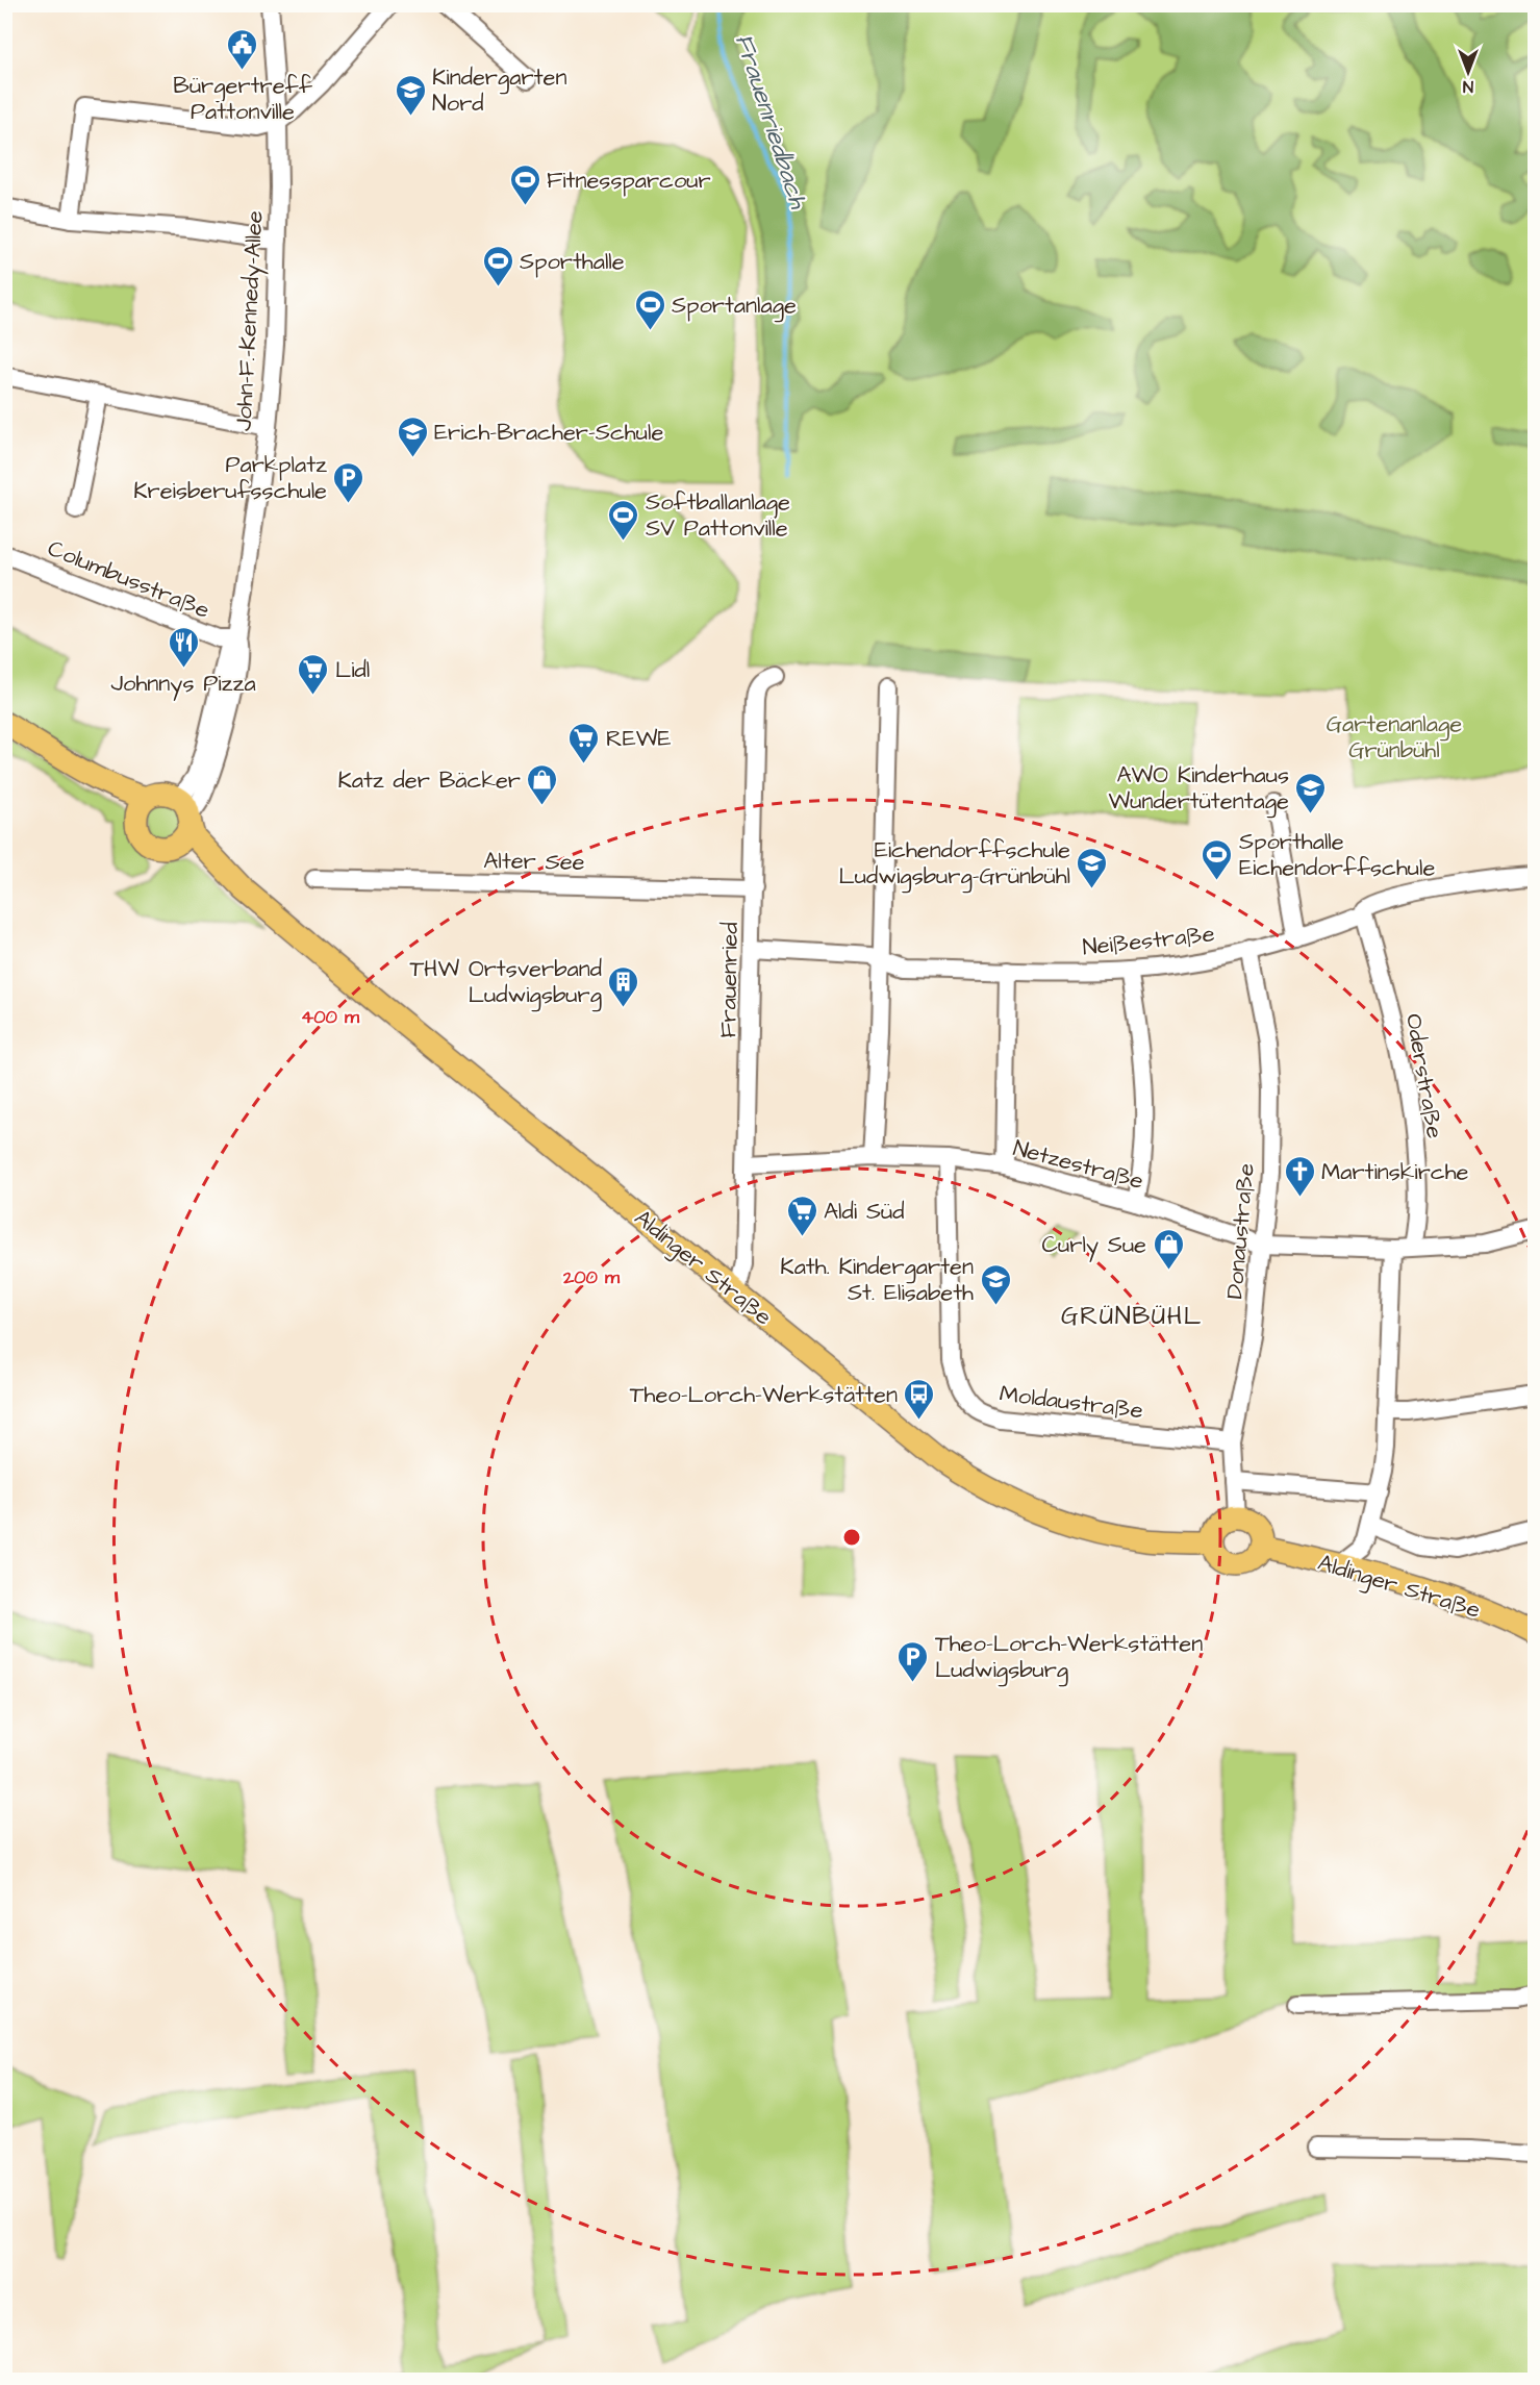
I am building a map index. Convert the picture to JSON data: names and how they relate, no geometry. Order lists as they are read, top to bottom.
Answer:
{
  "streets": {
    "main road": ["Aldinger Straße"],
    "street": [
      "John-F.-Kennedy-Allee",
      "Columbusstraße",
      "Alter See",
      "Neißestraße",
      "Frauenried",
      "Oderstraße",
      "Netzestraße",
      "Donaustraße",
      "Moldaustraße"
    ]
  },
  "crossings": [
    ["John-F.-Kennedy-Allee", "Columbusstraße"],
    ["John-F.-Kennedy-Allee", "Aldinger Straße"],
    ["Alter See", "Frauenried"],
    ["Neißestraße", "Frauenried"],
    ["Neißestraße", "Oderstraße"],
    ["Neißestraße", "Donaustraße"],
    ["Frauenried", "Netzestraße"],
    ["Frauenried", "Aldinger Straße"],
    ["Netzestraße", "Donaustraße"],
    ["Netzestraße", "Moldaustraße"],
    ["Donaustraße", "Aldinger Straße"],
    ["Donaustraße", "Moldaustraße"]
  ],
  "districts": ["GRÜNBÜHL"],
  "water": ["Frauenriedbach"],
  "parks": ["Gartenanlage Grünbühl"],
  "places": {
    "public building": ["Bürgertreff Pattonville"],
    "school or university": [
      "Kindergarten Nord",
      "Erich-Bracher-Schule",
      "AWO Kinderhaus Wundertütentage",
      "Eichendorffschule Ludwigsburg-Grünbühl",
      "Kath. Kindergarten St. Elisabeth"
    ],
    "sports": [
      "Fitnessparcour",
      "Sporthalle",
      "Sportanlage",
      "Softballanlage SV Pattonville",
      "Sporthalle Eichendorffschule"
    ],
    "parking": ["Parkplatz Kreisberufsschule", "Theo-Lorch-Werkstätten Ludwigsburg"],
    "restaurant": ["Johnnys Pizza"],
    "supermarket": ["Lidl", "REWE", "Aldi Süd"],
    "shop": ["Katz der Bäcker", "Curly Sue"],
    "building": ["THW Ortsverband Ludwigsburg"],
    "church": ["Martinskirche"],
    "bus stop": ["Theo-Lorch-Werkstätten"]
  },
  "north": "bottom",
  "rings": ["400 m", "200 m"]
}
